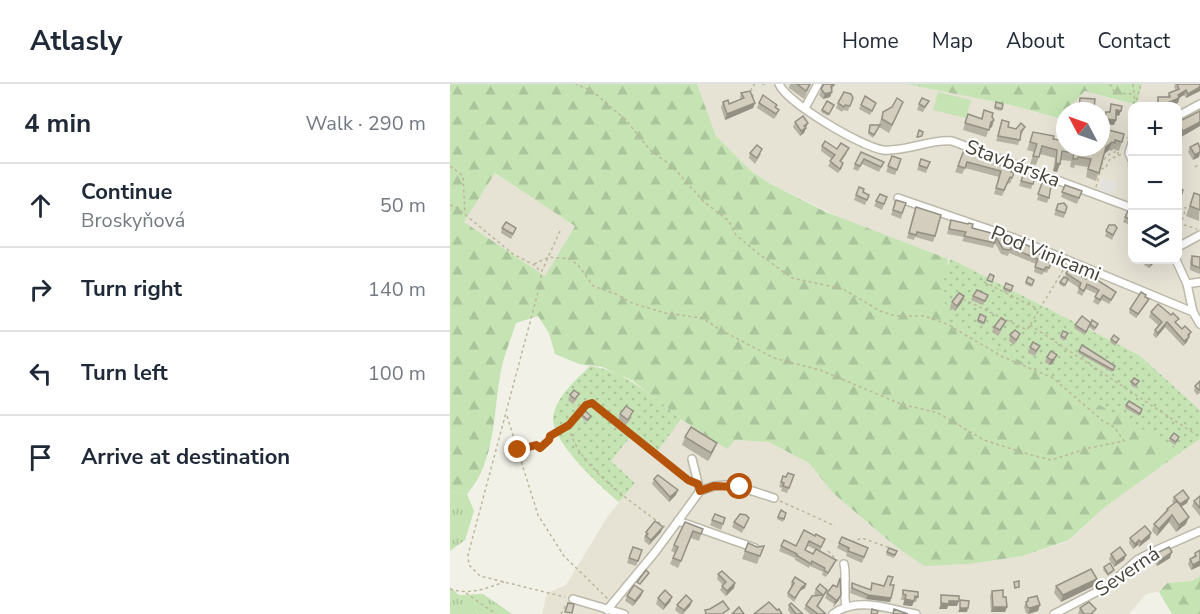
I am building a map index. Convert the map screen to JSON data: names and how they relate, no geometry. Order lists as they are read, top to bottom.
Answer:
{
  "streets": {
    "street": ["Stavbárska", "Pod Vinicami", "Severná"]
  },
  "north": "top left",
  "page": {
    "header": "Atlasly",
    "nav": [
      "Home",
      "Map",
      "About",
      "Contact"
    ],
    "heading": ["4 min", "Walk · 290 m"],
    "map_buttons": ["+", "−"],
    "list": [
      ["Continue", "Broskyňová", "50 m"],
      ["Turn right", "140 m"],
      ["Turn left", "100 m"],
      "Arrive at destination"
    ]
  }
}
